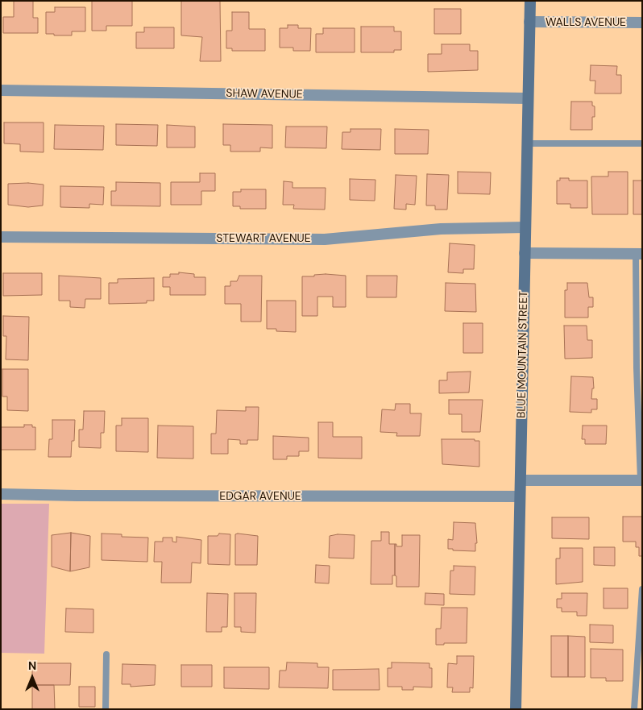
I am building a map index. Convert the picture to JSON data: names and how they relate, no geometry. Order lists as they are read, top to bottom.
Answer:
{
  "streets": {
    "main road": ["BLUE MOUNTAIN STREET"],
    "street": [
      "WALLS AVENUE",
      "SHAW AVENUE",
      "STEWART AVENUE",
      "EDGAR AVENUE"
    ]
  },
  "crossings": [
    ["WALLS AVENUE", "BLUE MOUNTAIN STREET"],
    ["SHAW AVENUE", "BLUE MOUNTAIN STREET"],
    ["STEWART AVENUE", "BLUE MOUNTAIN STREET"],
    ["BLUE MOUNTAIN STREET", "EDGAR AVENUE"]
  ],
  "north": "top"
}
